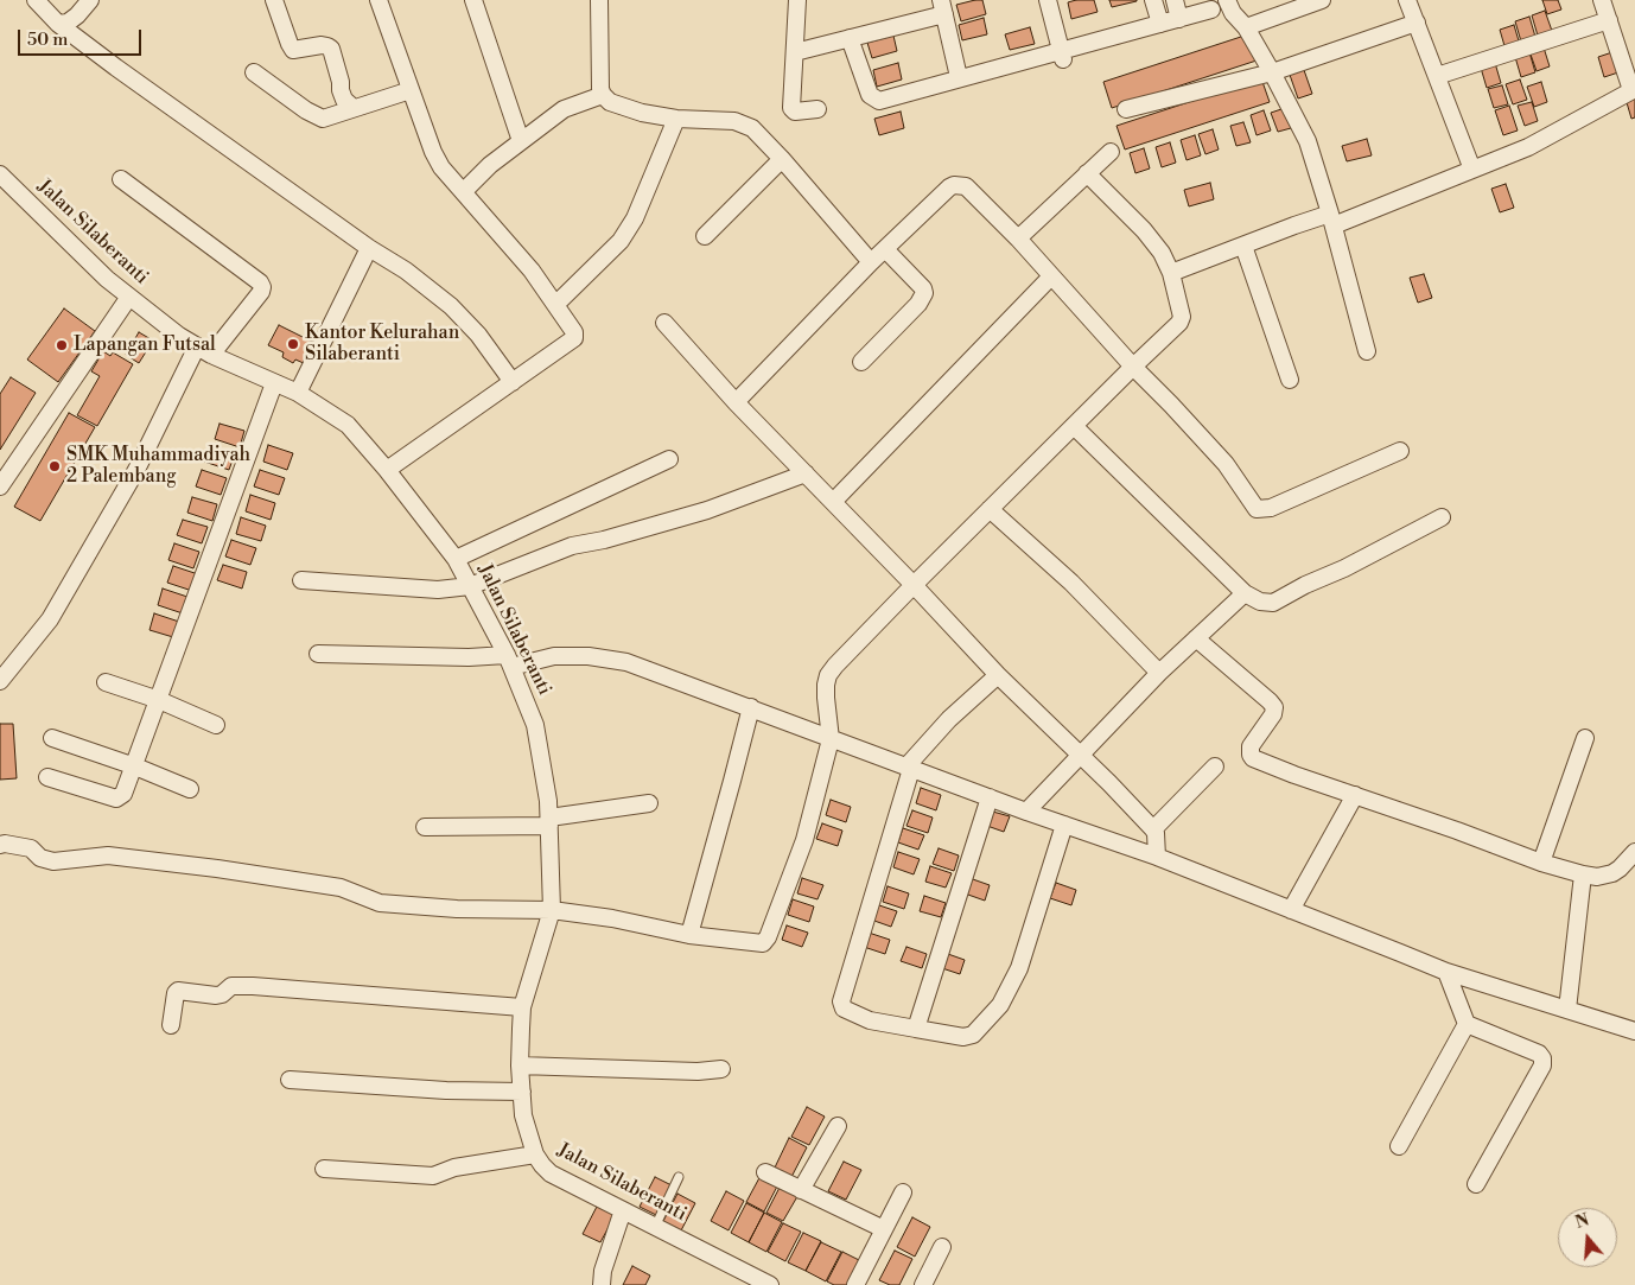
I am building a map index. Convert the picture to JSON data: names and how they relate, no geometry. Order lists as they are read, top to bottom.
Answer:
{
  "streets": {
    "street": ["Jalan Silaberanti"]
  },
  "places": ["Kantor Kelurahan Silaberanti", "Lapangan Futsal", "SMK Muhammadiyah 2 Palembang"],
  "scale_bar": "50 m",
  "north": "top"
}
